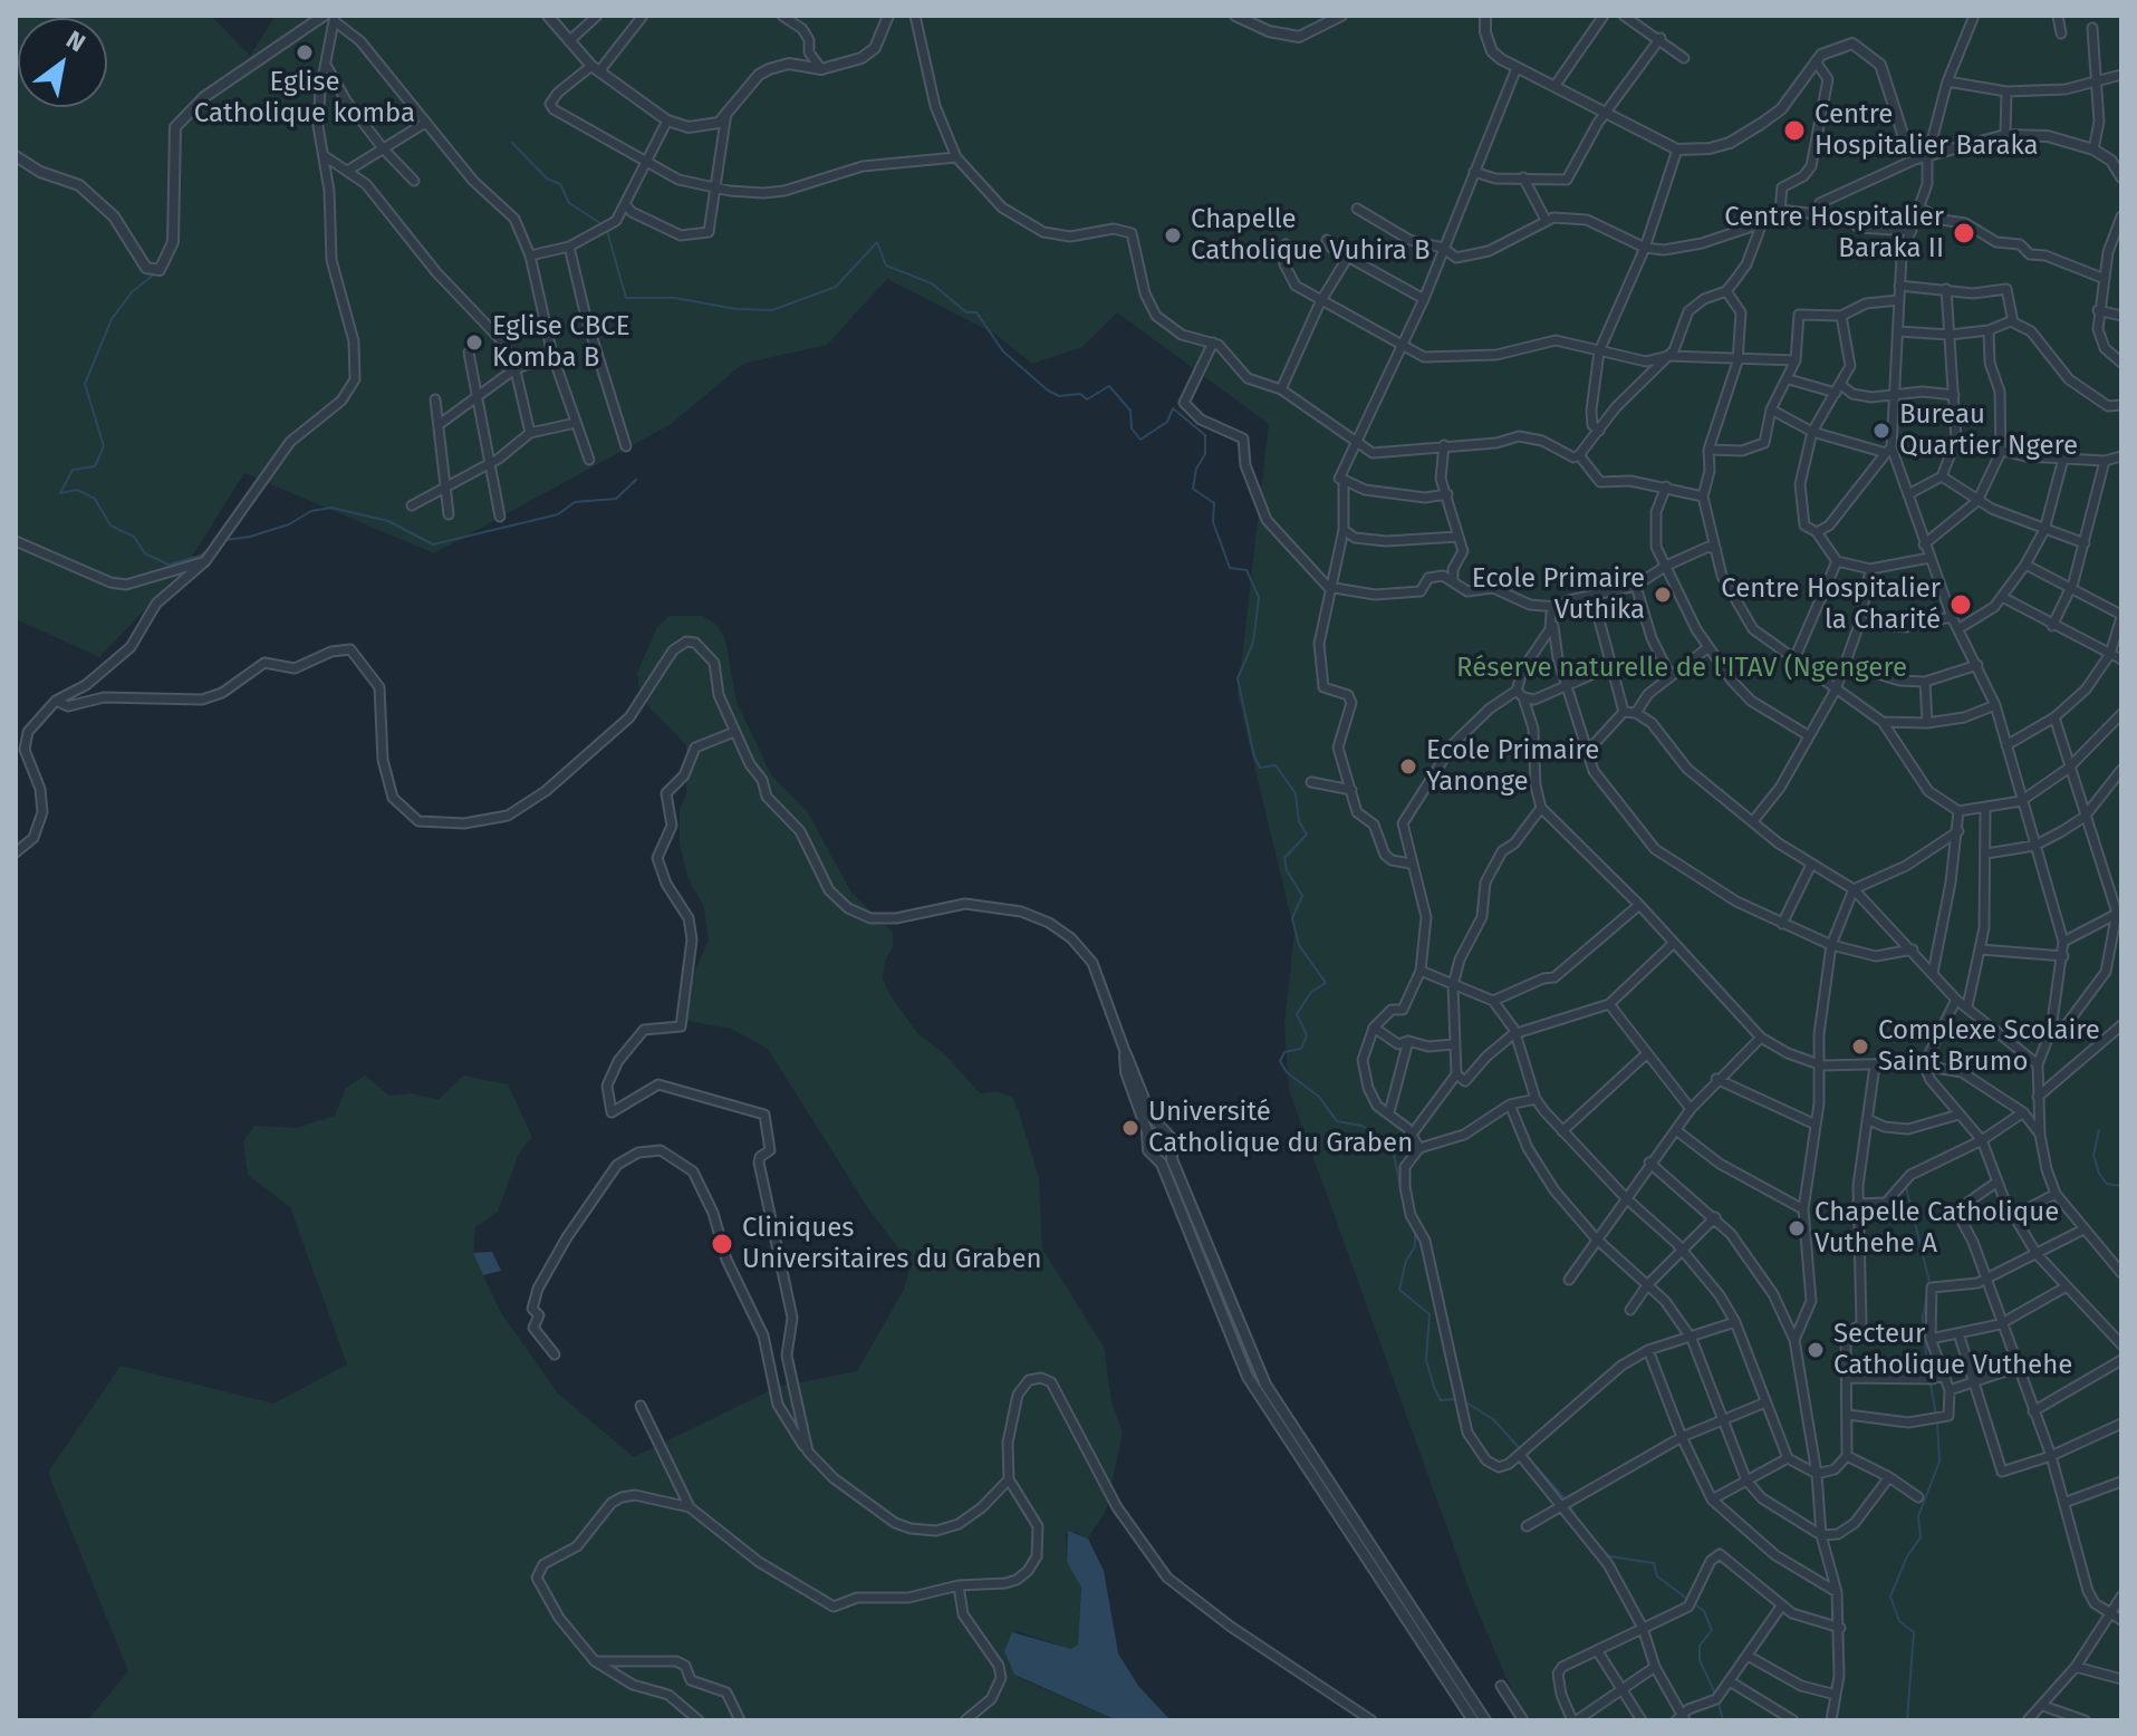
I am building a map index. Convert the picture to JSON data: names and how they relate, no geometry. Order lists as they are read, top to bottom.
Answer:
{
  "parks": ["Réserve naturelle de l'ITAV (Ngengere"],
  "places": [
    "Eglise Catholique komba",
    "Centre Hospitalier Baraka",
    "Centre Hospitalier Baraka II",
    "Chapelle Catholique Vuhira B",
    "Eglise CBCE Komba B",
    "Bureau Quartier Ngere",
    "Ecole Primaire Vuthika",
    "Centre Hospitalier la Charité",
    "Ecole Primaire Yanonge",
    "Complexe Scolaire Saint Brumo",
    "Université Catholique du Graben",
    "Chapelle Catholique Vuthehe A",
    "Cliniques Universitaires du Graben",
    "Secteur Catholique Vuthehe"
  ],
  "north": "top right"
}
